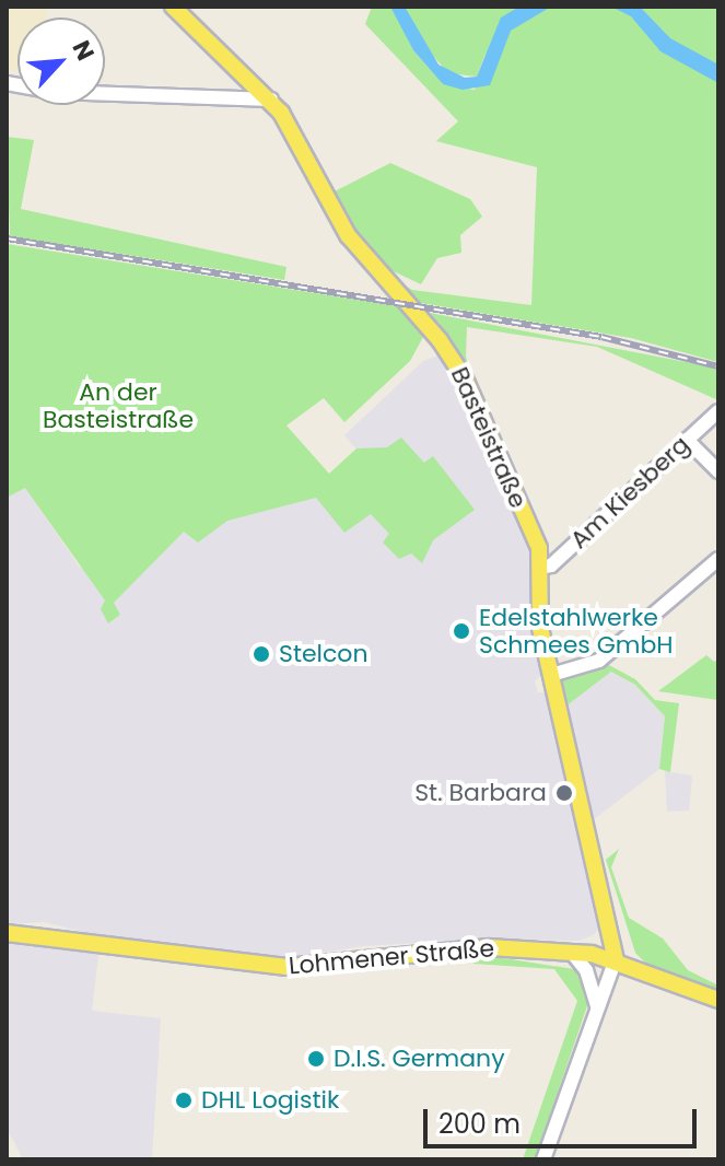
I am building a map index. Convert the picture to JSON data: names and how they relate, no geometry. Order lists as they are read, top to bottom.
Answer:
{
  "streets": {
    "main road": ["Basteistraße", "Lohmener Straße"],
    "street": ["Am Kiesberg"]
  },
  "crossings": [
    ["Basteistraße", "Am Kiesberg"],
    ["Basteistraße", "Lohmener Straße"]
  ],
  "parks": ["An der Basteistraße"],
  "places": [
    "Edelstahlwerke Schmees GmbH",
    "Stelcon",
    "St. Barbara",
    "D.I.S. Germany",
    "DHL Logistik"
  ],
  "scale_bar": "200 m",
  "north": "top right"
}
